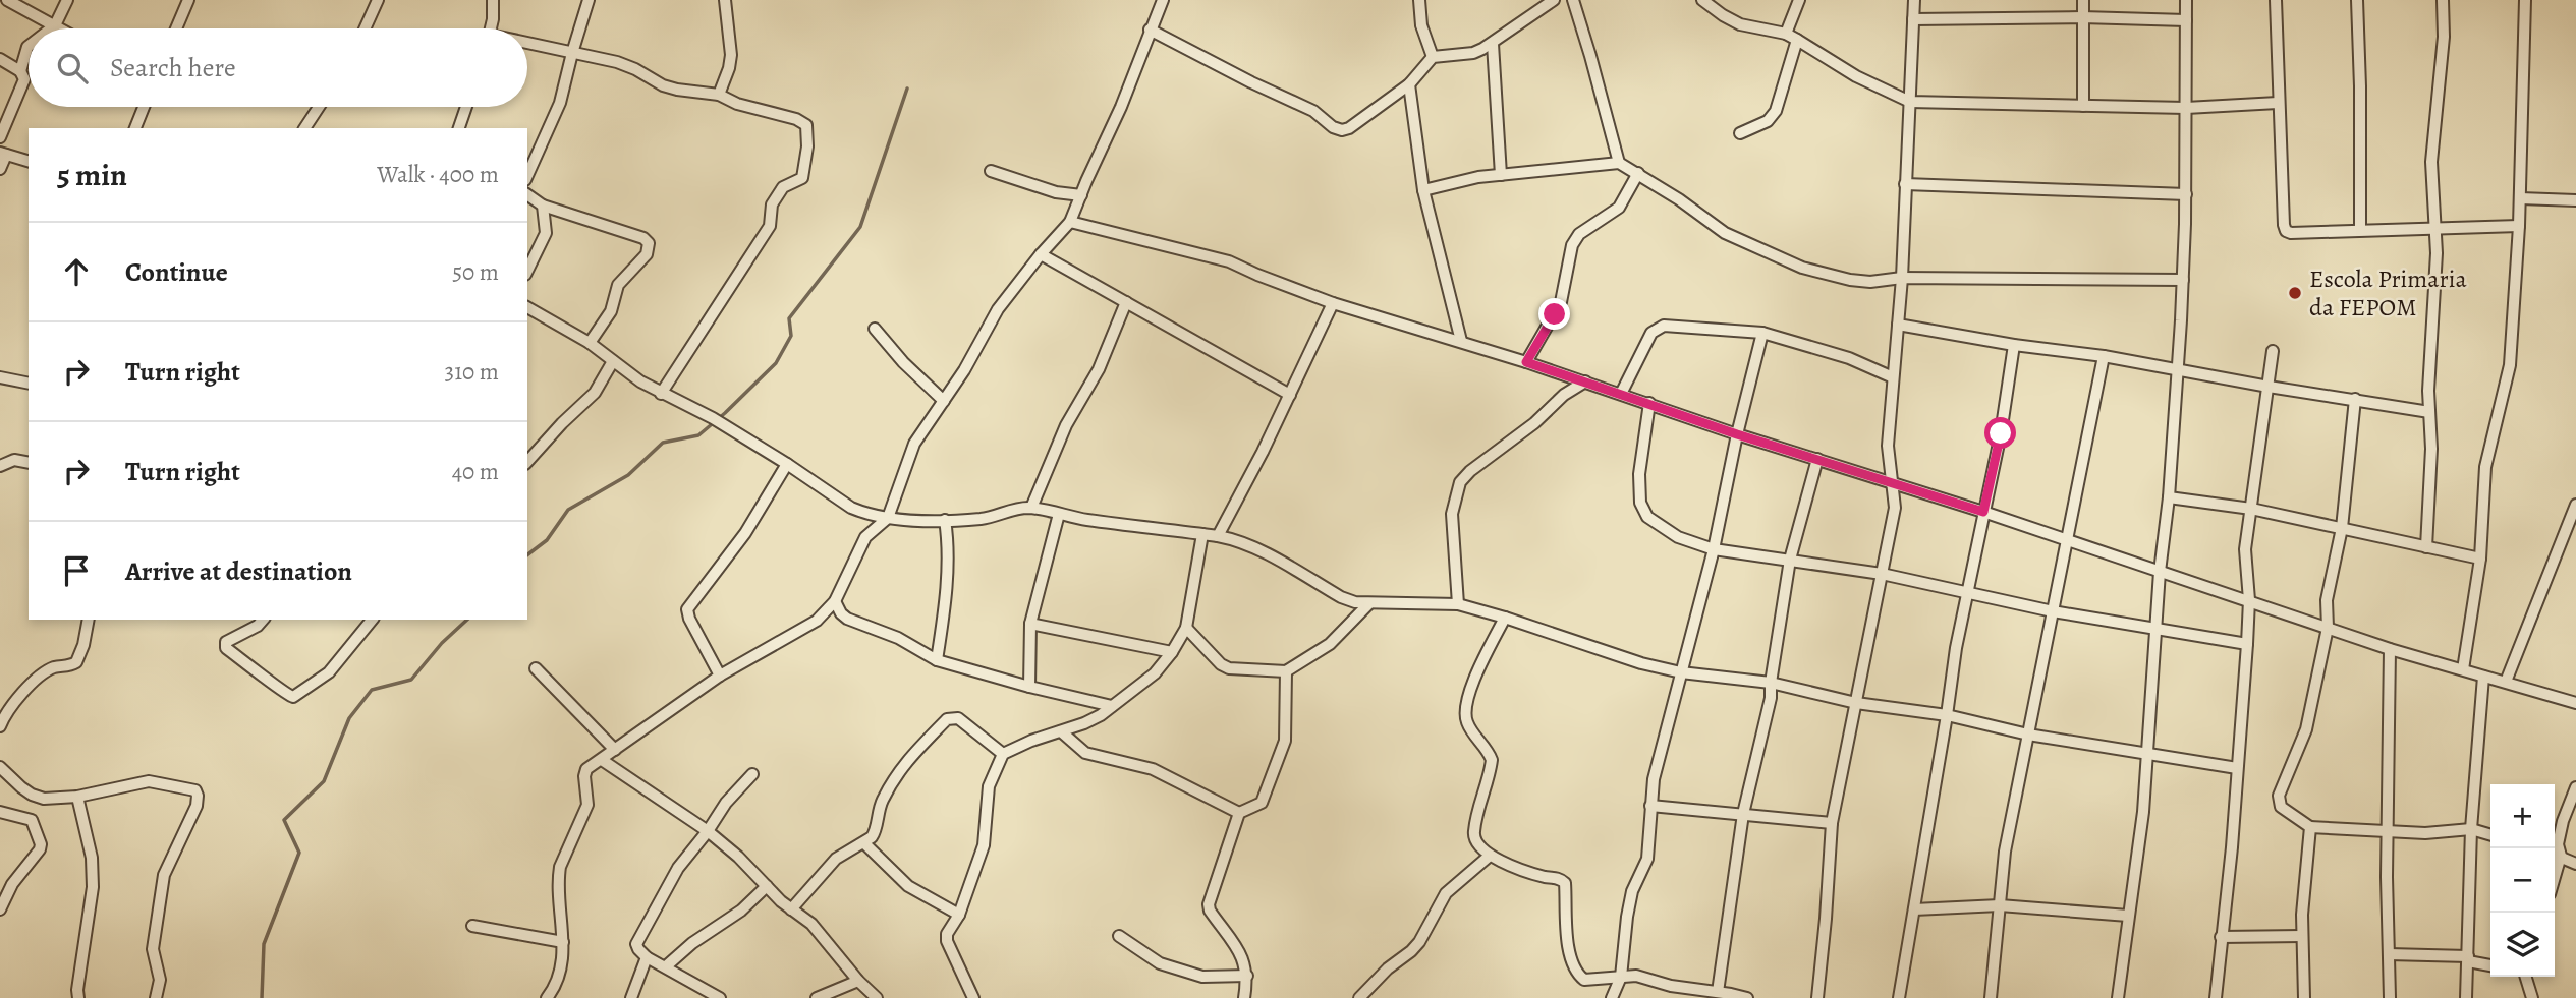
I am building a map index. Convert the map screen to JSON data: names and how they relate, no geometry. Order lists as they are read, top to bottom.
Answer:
{
  "places": ["Escola Primaria da FEPOM"],
  "page": {
    "search": "Search here",
    "heading": ["5 min", "Walk · 400 m"],
    "list": [
      ["Continue", "50 m"],
      ["Turn right", "310 m"],
      ["Turn right", "40 m"],
      "Arrive at destination"
    ],
    "map_buttons": ["+", "−"]
  }
}
